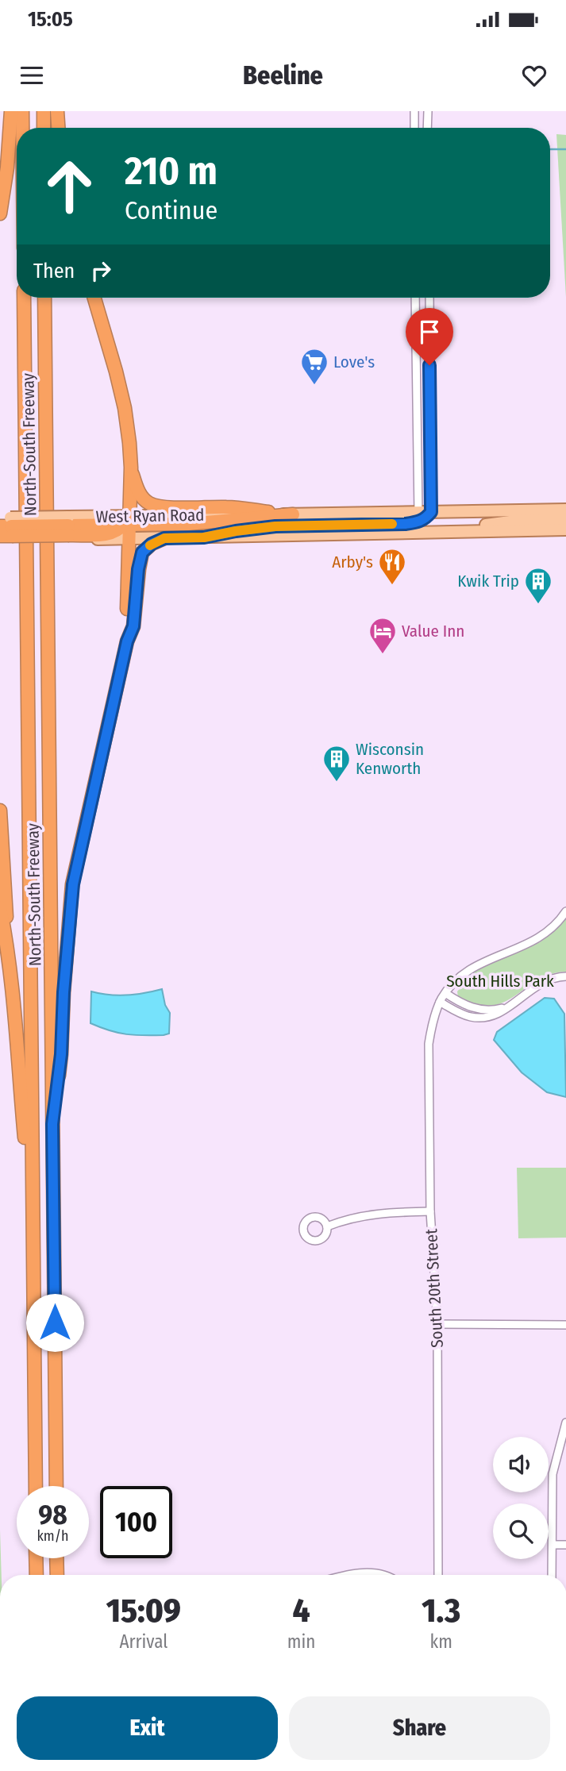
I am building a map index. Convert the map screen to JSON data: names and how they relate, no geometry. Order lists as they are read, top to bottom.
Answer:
{
  "streets": {
    "highway": ["North-South Freeway"],
    "main road": ["West Ryan Road"],
    "street": ["South 20th Street"]
  },
  "parks": ["South Hills Park"],
  "places": {
    "supermarket": ["Love's"],
    "restaurant": ["Arby's"],
    "building": ["Kwik Trip", "Wisconsin Kenworth"],
    "hotel": ["Value Inn"]
  },
  "page": {
    "status": "15:05",
    "header": "Beeline",
    "turn": ["210 m", "Continue"],
    "then": "Then",
    "speed": "98 km/h",
    "limit": "100",
    "eta": [
      "15:09",
      "Arrival",
      "4",
      "min",
      "1.3",
      "km"
    ],
    "buttons": ["Exit", "Share"]
  }
}
